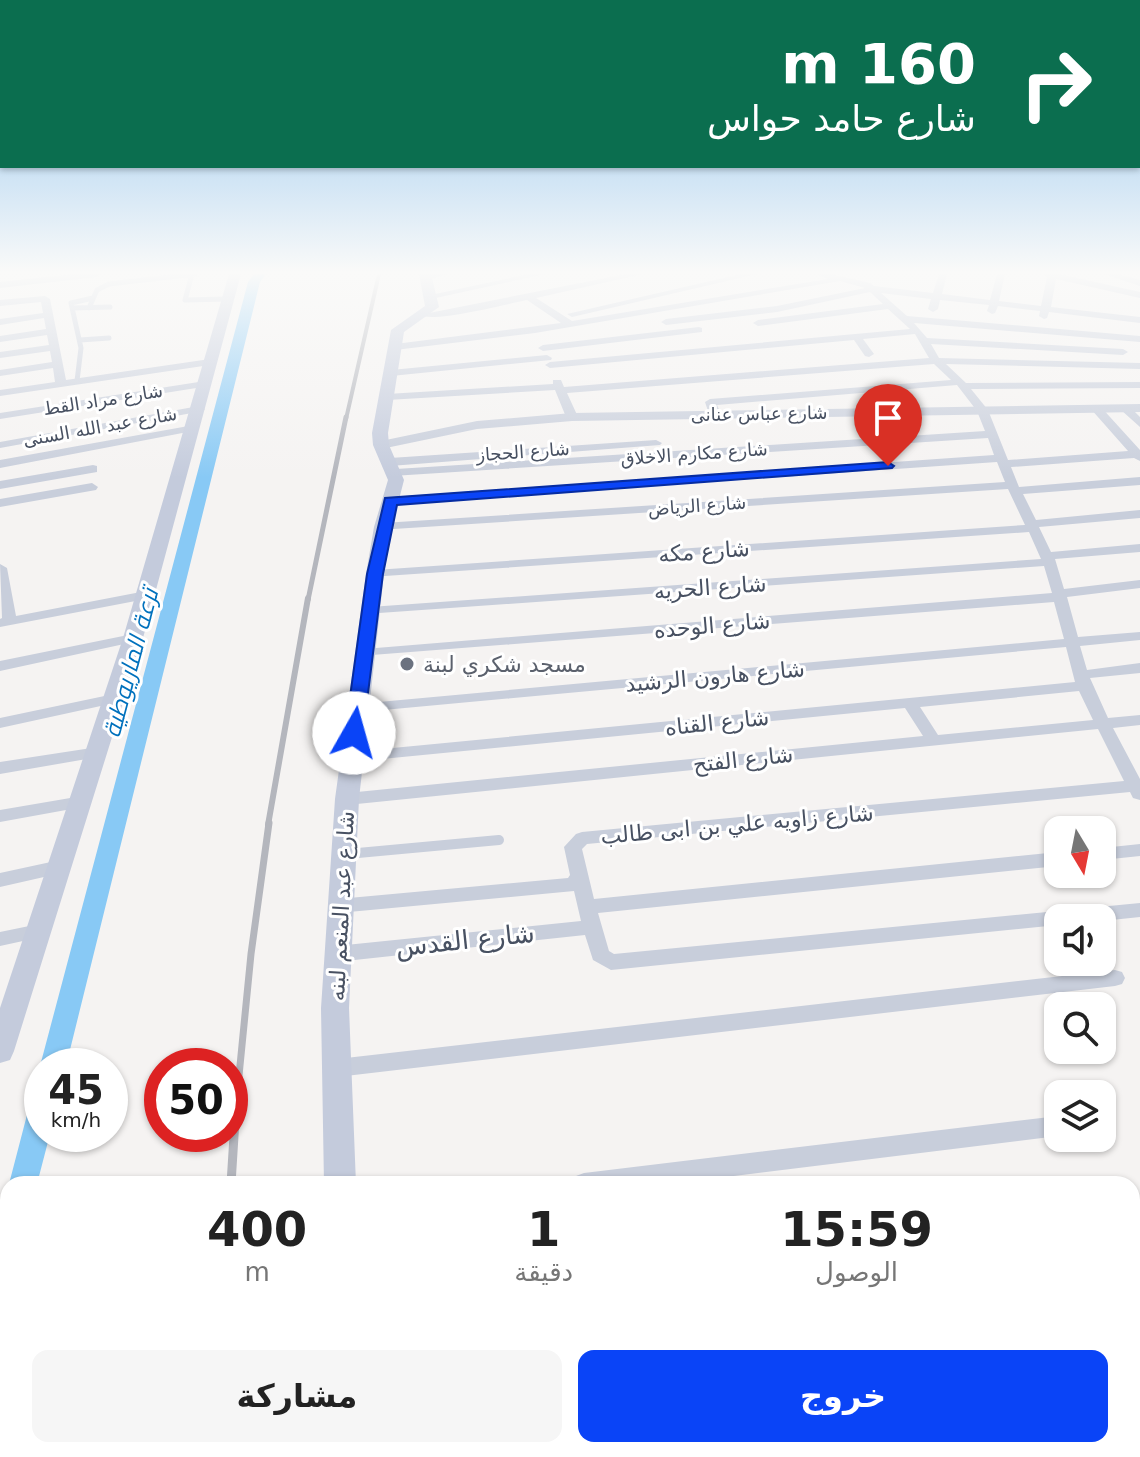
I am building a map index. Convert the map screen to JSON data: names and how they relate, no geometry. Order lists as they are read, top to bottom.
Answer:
{
  "streets": {
    "main road": ["شارع عبد المنعم لبنه"],
    "street": [
      "شارع مراد القط",
      "شارع عباس عنانى",
      "شارع عبد الله السنى",
      "شارع الحجاز",
      "شارع مكارم الاخلاق",
      "شارع الرياض",
      "شارع مكه",
      "شارع الحريه",
      "شارع الوحده",
      "شارع هارون الرشيد",
      "شارع القناه",
      "شارع الفتح",
      "شارع زاويه علي بن ابى طالب",
      "شارع القدس"
    ]
  },
  "crossings": [
    ["شارع عباس عنانى", "شارع الحجاز"],
    ["شارع عباس عنانى", "شارع مكارم الاخلاق"],
    ["شارع عباس عنانى", "شارع عبد المنعم لبنه"],
    ["شارع الحجاز", "شارع مكارم الاخلاق"],
    ["شارع الحجاز", "شارع عبد المنعم لبنه"],
    ["شارع مكارم الاخلاق", "شارع عبد المنعم لبنه"],
    ["شارع الرياض", "شارع عبد المنعم لبنه"],
    ["شارع مكه", "شارع عبد المنعم لبنه"],
    ["شارع الحريه", "شارع عبد المنعم لبنه"],
    ["شارع الوحده", "شارع عبد المنعم لبنه"],
    ["شارع هارون الرشيد", "شارع عبد المنعم لبنه"],
    ["شارع القناه", "شارع عبد المنعم لبنه"],
    ["شارع الفتح", "شارع عبد المنعم لبنه"],
    ["شارع عبد المنعم لبنه", "شارع القدس"]
  ],
  "water": ["ترعة الماريوطية"],
  "places": ["مسجد شكري لبنة"],
  "north": "bottom",
  "page": {
    "turn": ["160 m", "شارع حامد حواس"],
    "speed": "45 km/h",
    "limit": "50",
    "eta": [
      "15:59",
      "الوصول",
      "1",
      "دقيقة",
      "400",
      "m"
    ],
    "buttons": ["خروج", "مشاركة"]
  }
}
